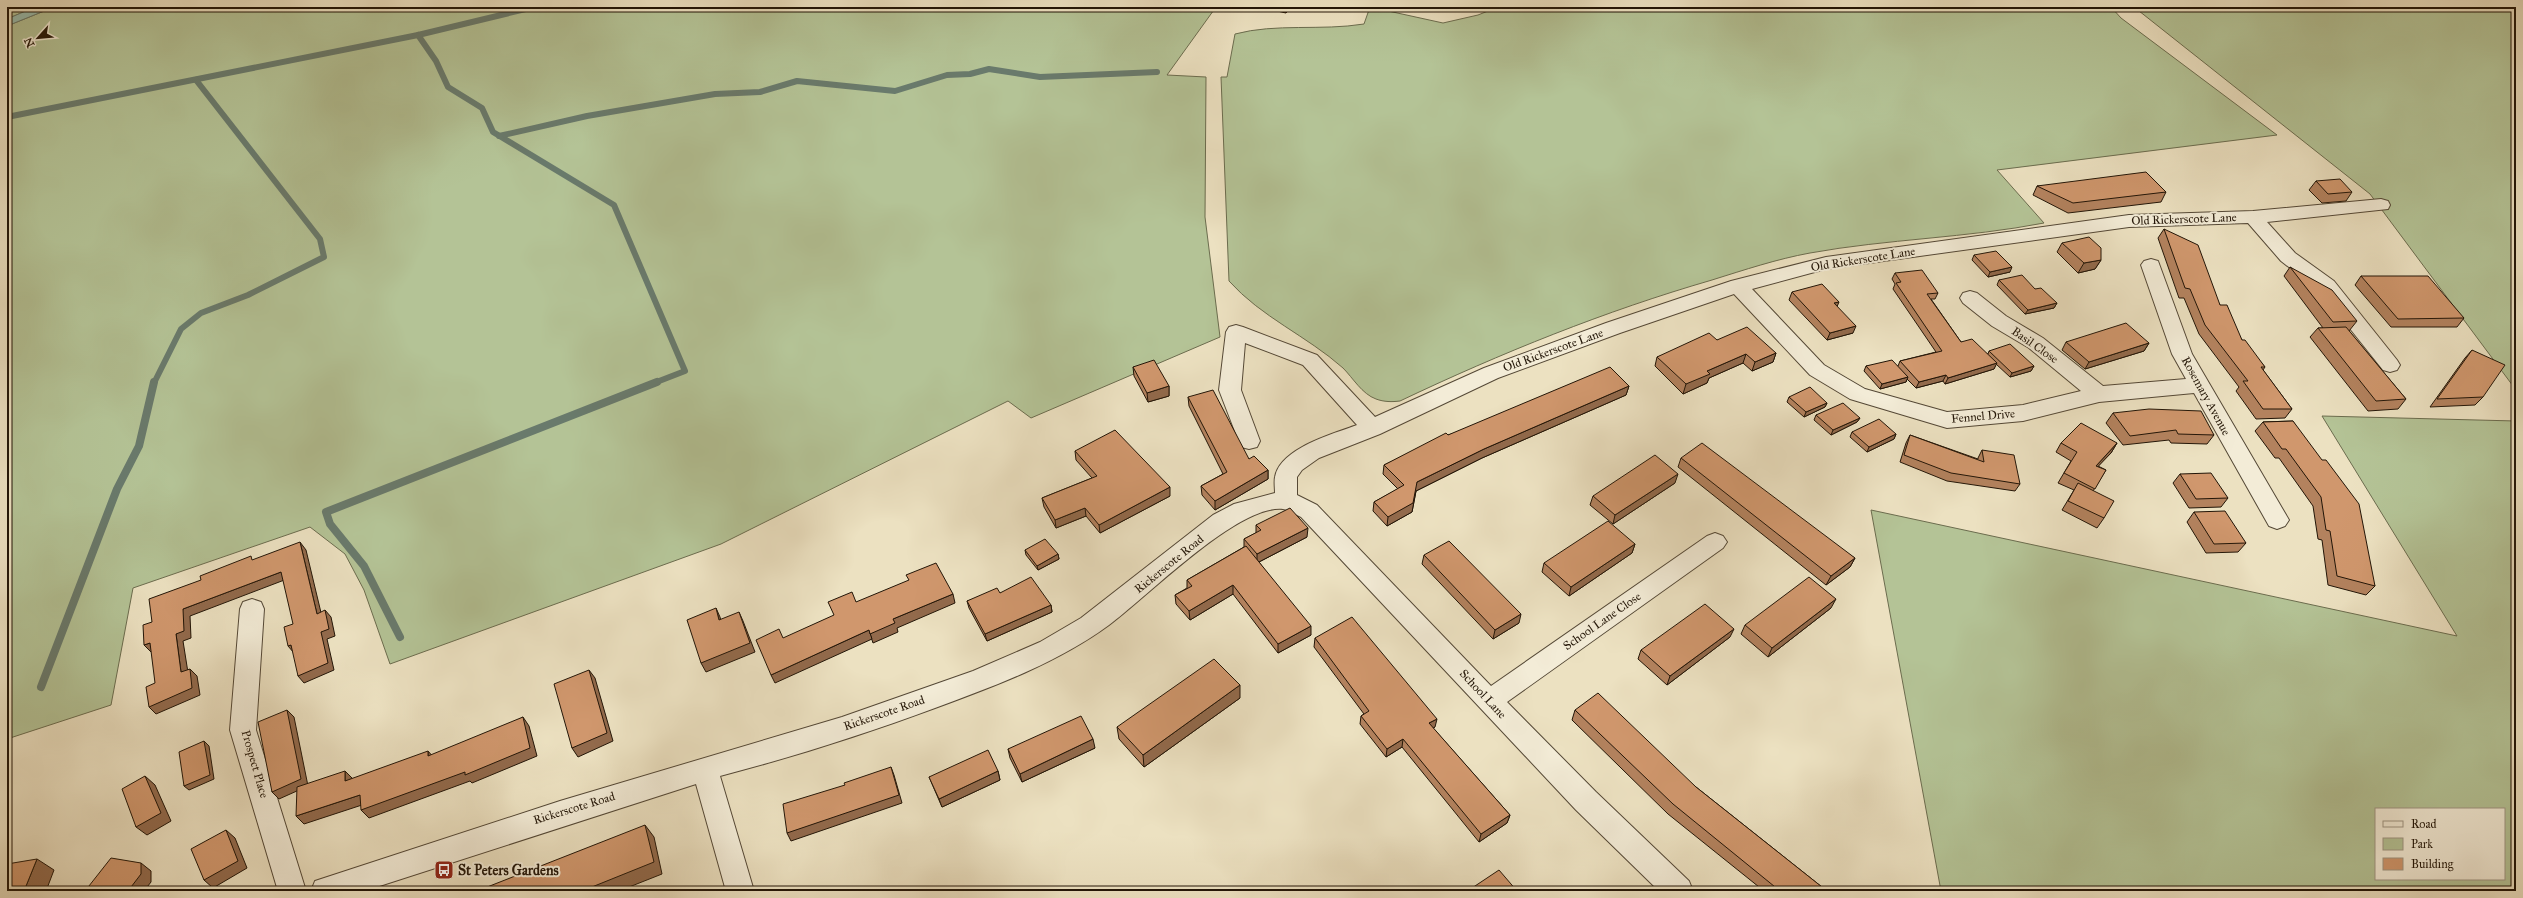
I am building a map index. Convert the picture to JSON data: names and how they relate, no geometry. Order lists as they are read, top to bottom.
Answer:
{
  "streets": {
    "street": [
      "Old Rickerscote Lane",
      "Basil Close",
      "Rosemary Avenue",
      "Fennel Drive",
      "Rickerscote Road",
      "School Lane Close",
      "School Lane",
      "Prospect Place"
    ]
  },
  "crossings": [
    ["Old Rickerscote Lane", "Fennel Drive"],
    ["Basil Close", "Fennel Drive"],
    ["Rosemary Avenue", "Fennel Drive"],
    ["Rickerscote Road", "School Lane"],
    ["School Lane Close", "School Lane"]
  ],
  "places": {
    "bus stop": ["St Peters Gardens"]
  },
  "legend": ["Road", "Park", "Building"],
  "north": "bottom left"
}
